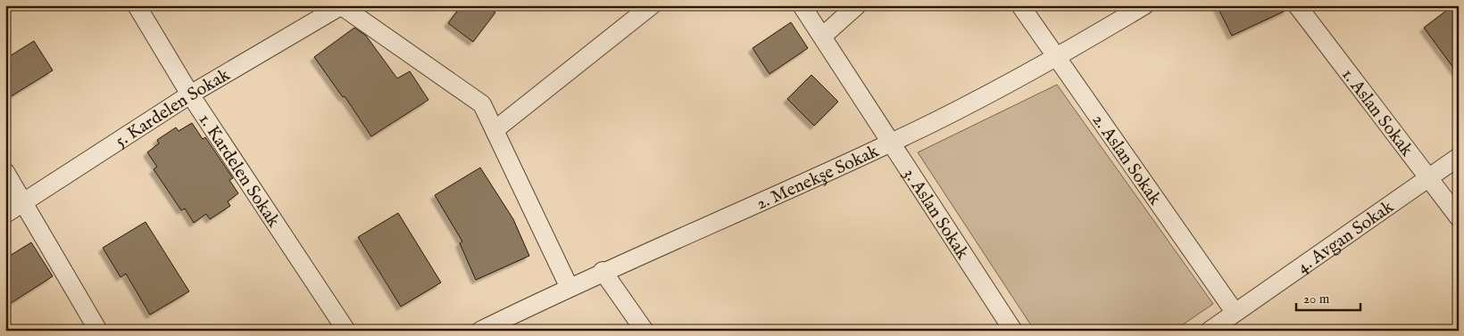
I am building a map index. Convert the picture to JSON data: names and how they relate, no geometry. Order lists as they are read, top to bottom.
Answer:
{
  "streets": {
    "street": [
      "5. Kardelen Sokak",
      "1. Aslan Sokak",
      "2. Aslan Sokak",
      "1. Kardelen Sokak",
      "2. Menekşe Sokak",
      "3. Aslan Sokak",
      "4. Avgan Sokak"
    ]
  },
  "crossings": [
    ["5. Kardelen Sokak", "1. Kardelen Sokak"],
    ["1. Aslan Sokak", "4. Avgan Sokak"],
    ["2. Aslan Sokak", "2. Menekşe Sokak"],
    ["2. Aslan Sokak", "4. Avgan Sokak"],
    ["2. Menekşe Sokak", "3. Aslan Sokak"]
  ],
  "scale_bar": "20 m"
}
